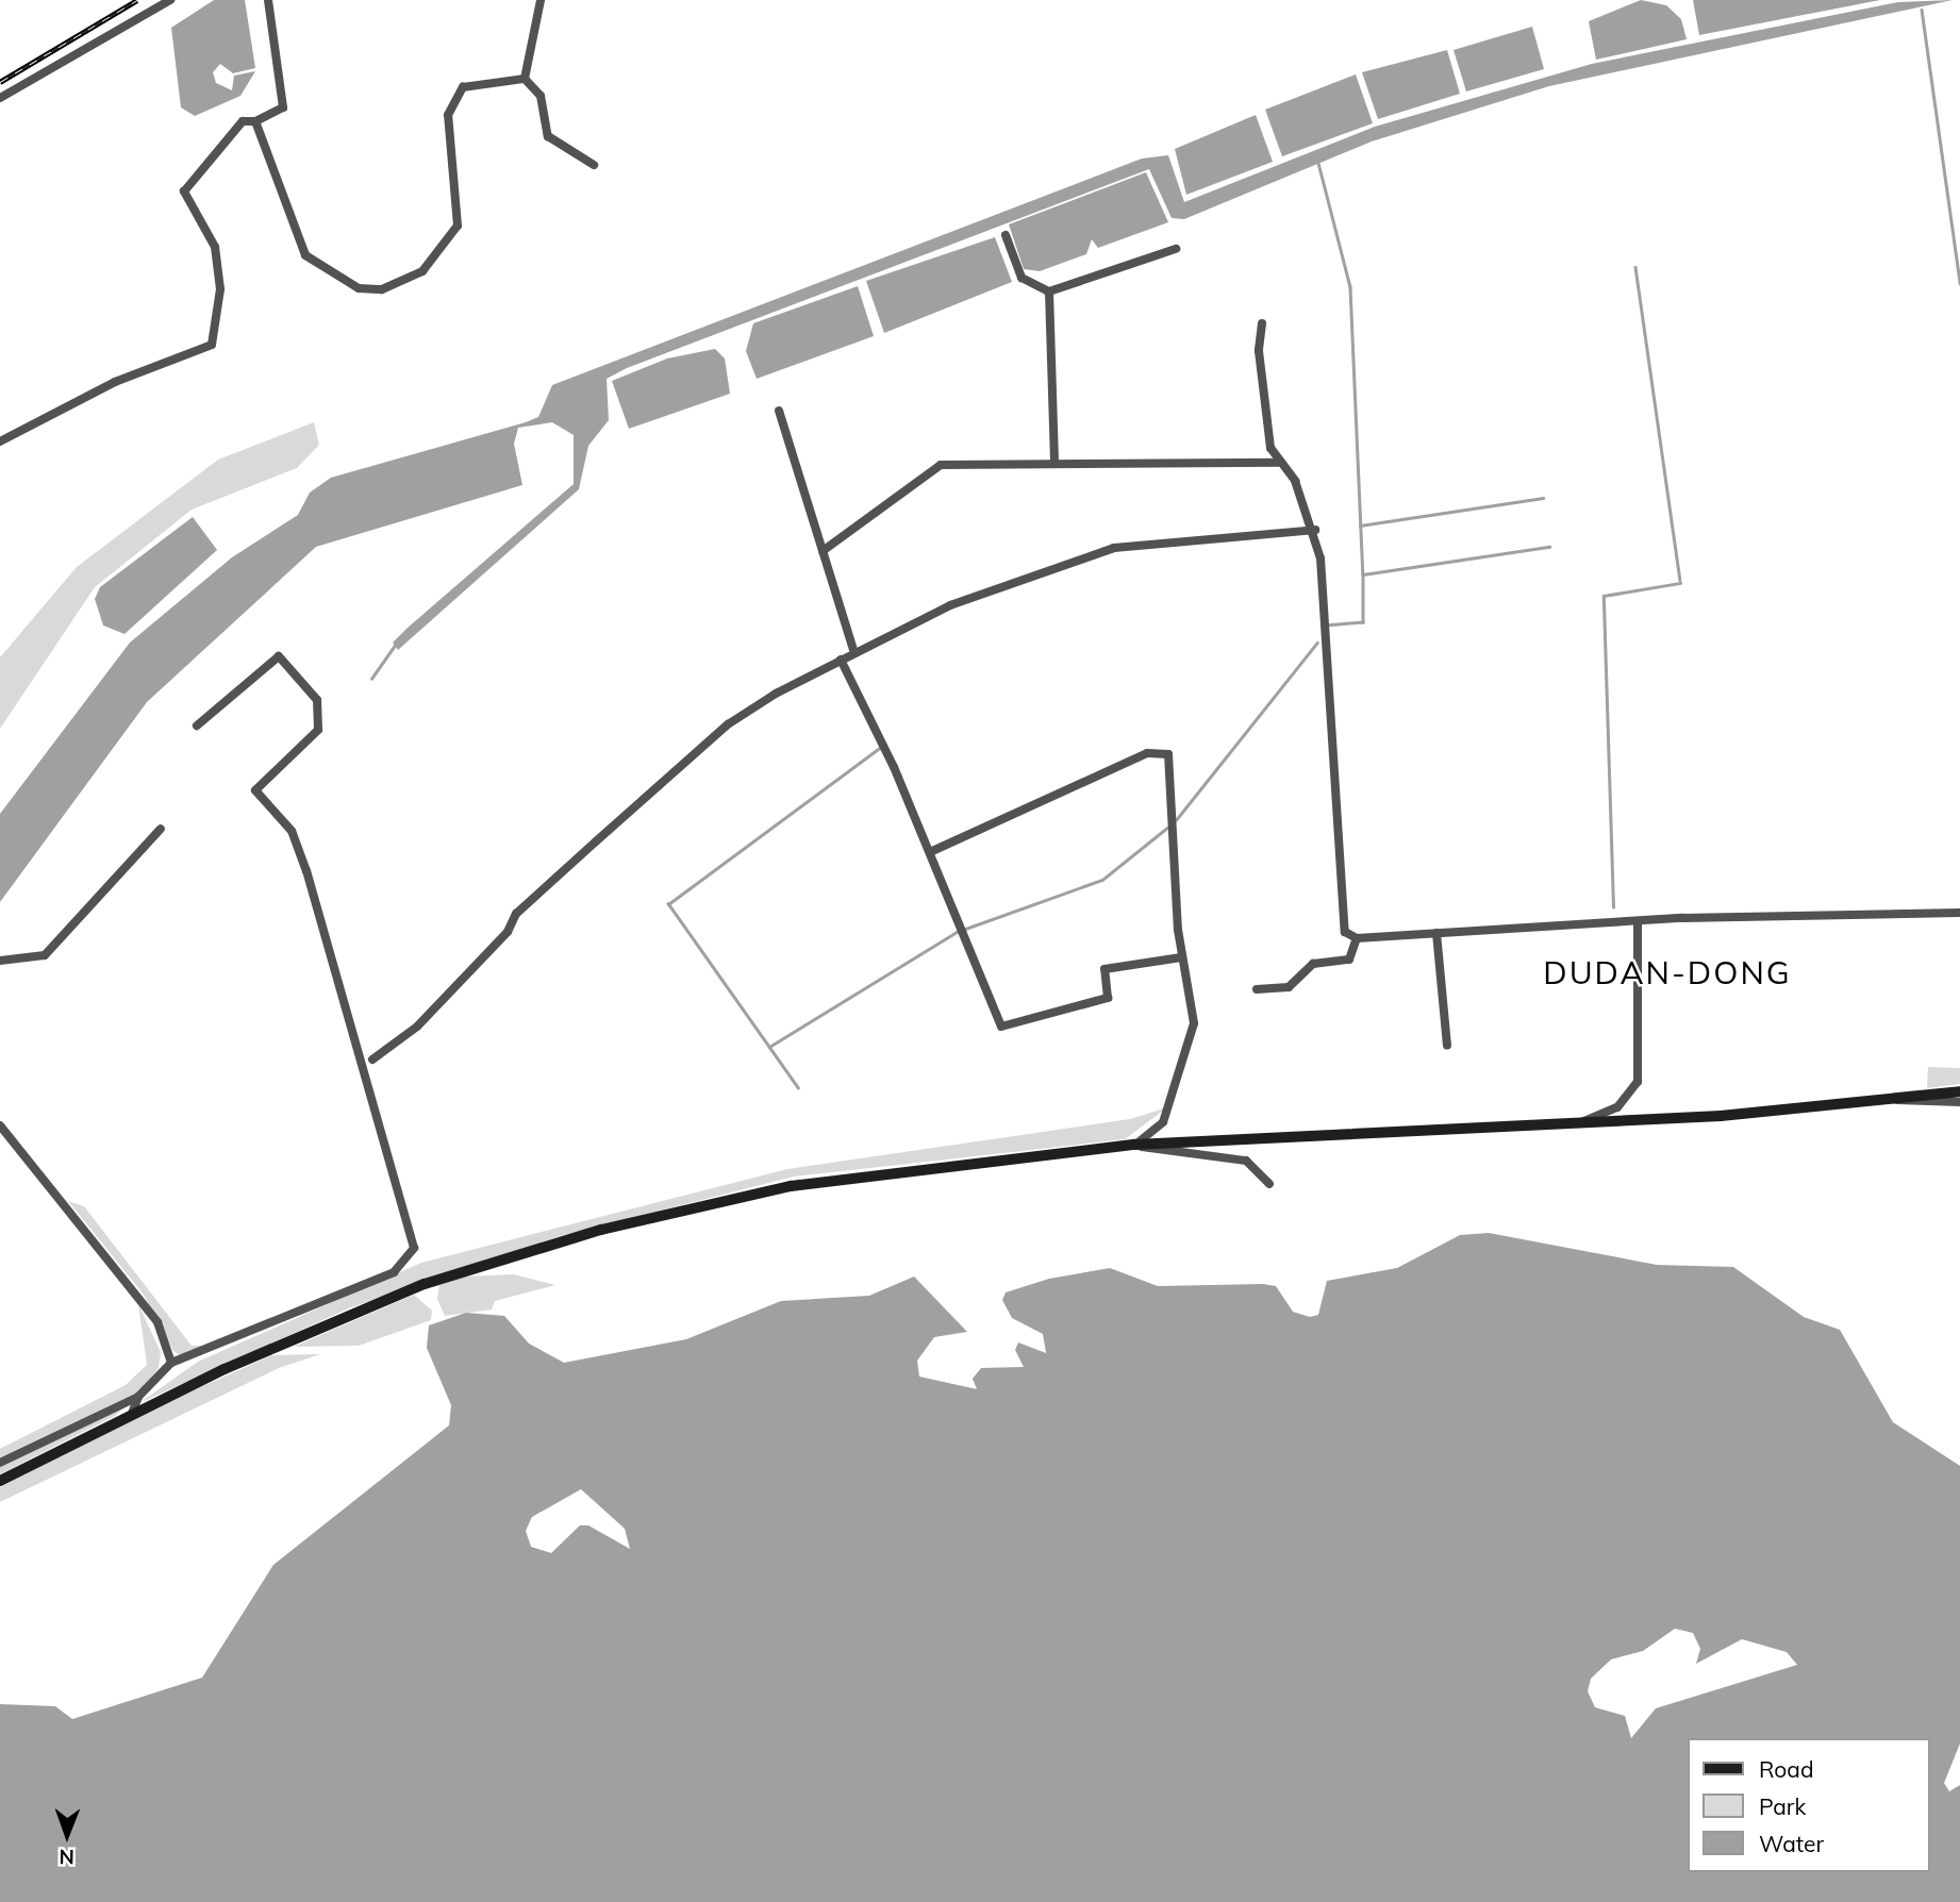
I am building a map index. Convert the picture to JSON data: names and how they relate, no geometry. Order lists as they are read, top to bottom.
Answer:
{
  "districts": ["DUDAN-DONG"],
  "legend": ["Road", "Park", "Water"],
  "north": "bottom"
}
